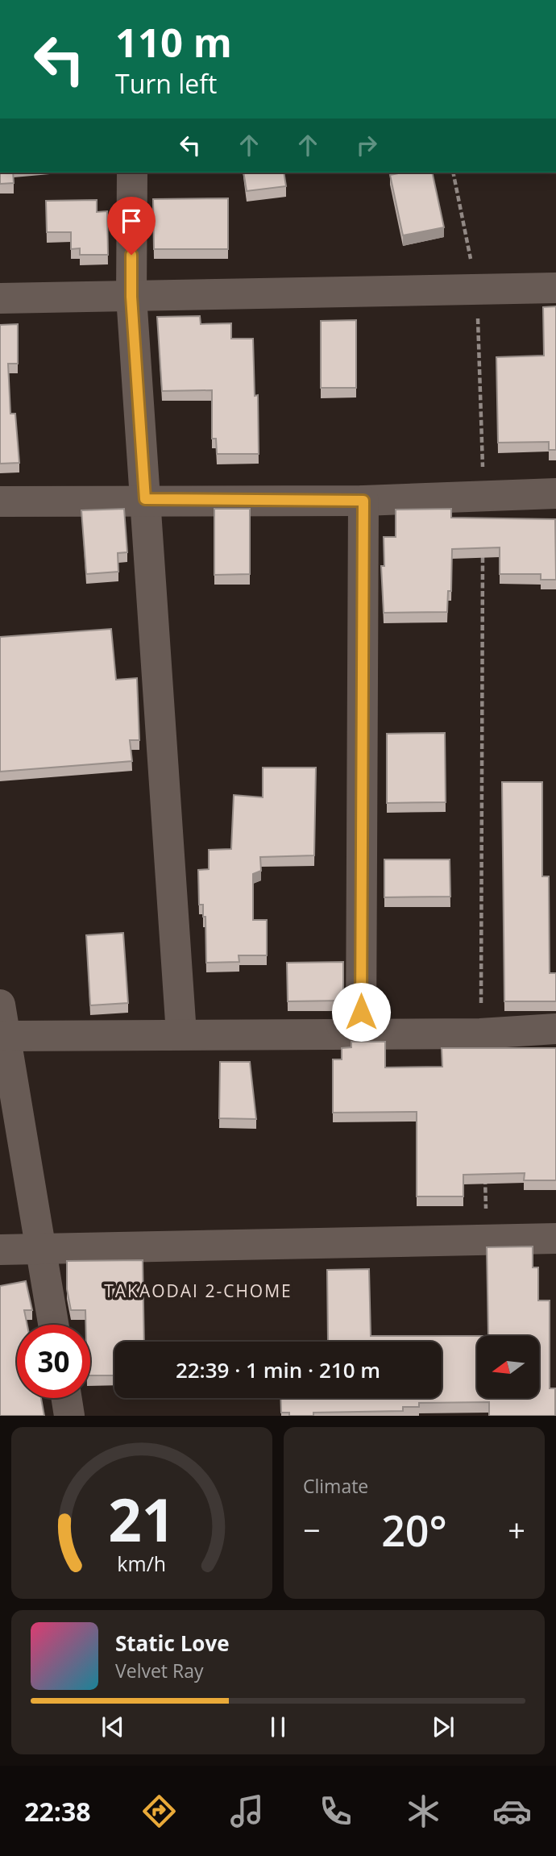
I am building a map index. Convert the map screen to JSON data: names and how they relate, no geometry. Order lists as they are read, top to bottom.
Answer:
{
  "districts": ["TAKAODAI 2-CHOME"],
  "north": "left",
  "page": {
    "turn": ["110 m", "Turn left"],
    "limit": "30",
    "trip": "22:39 · 1 min · 210 m",
    "tile": "Climate",
    "heat": ["−", "20°", "+"],
    "song": ["Static Love", "Velvet Ray"],
    "tabs": "22:38",
    "gauge": ["21", "km/h"]
  }
}
